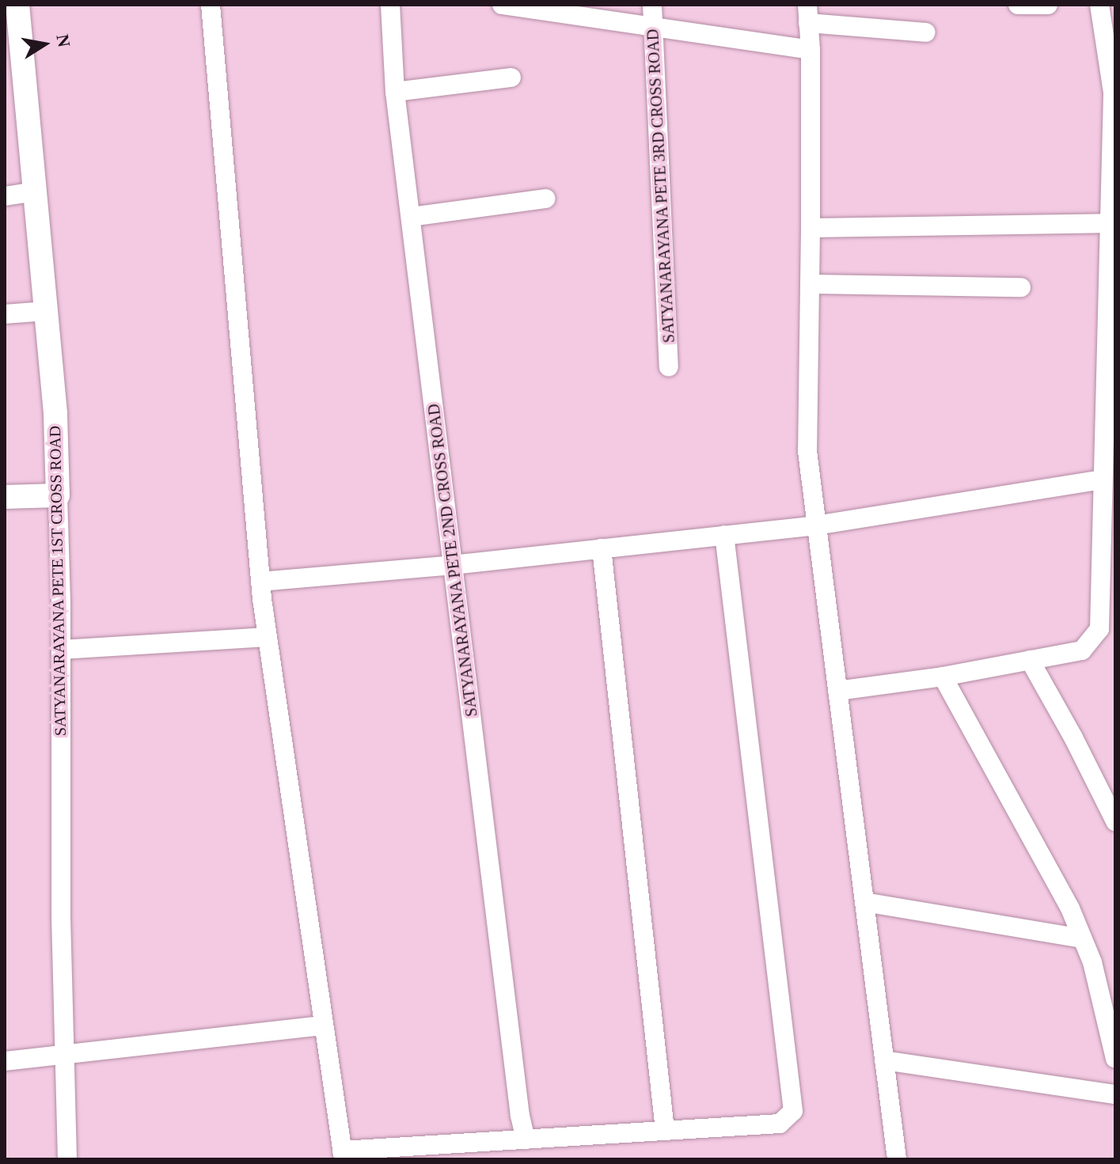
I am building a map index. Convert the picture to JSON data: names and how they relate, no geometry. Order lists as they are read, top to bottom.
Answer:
{
  "streets": {
    "street": ["SATYANARAYANA PETE 3RD CROSS ROAD", "SATYANARAYANA PETE 2ND CROSS ROAD", "SATYANARAYANA PETE 1ST CROSS ROAD"]
  },
  "north": "right"
}
